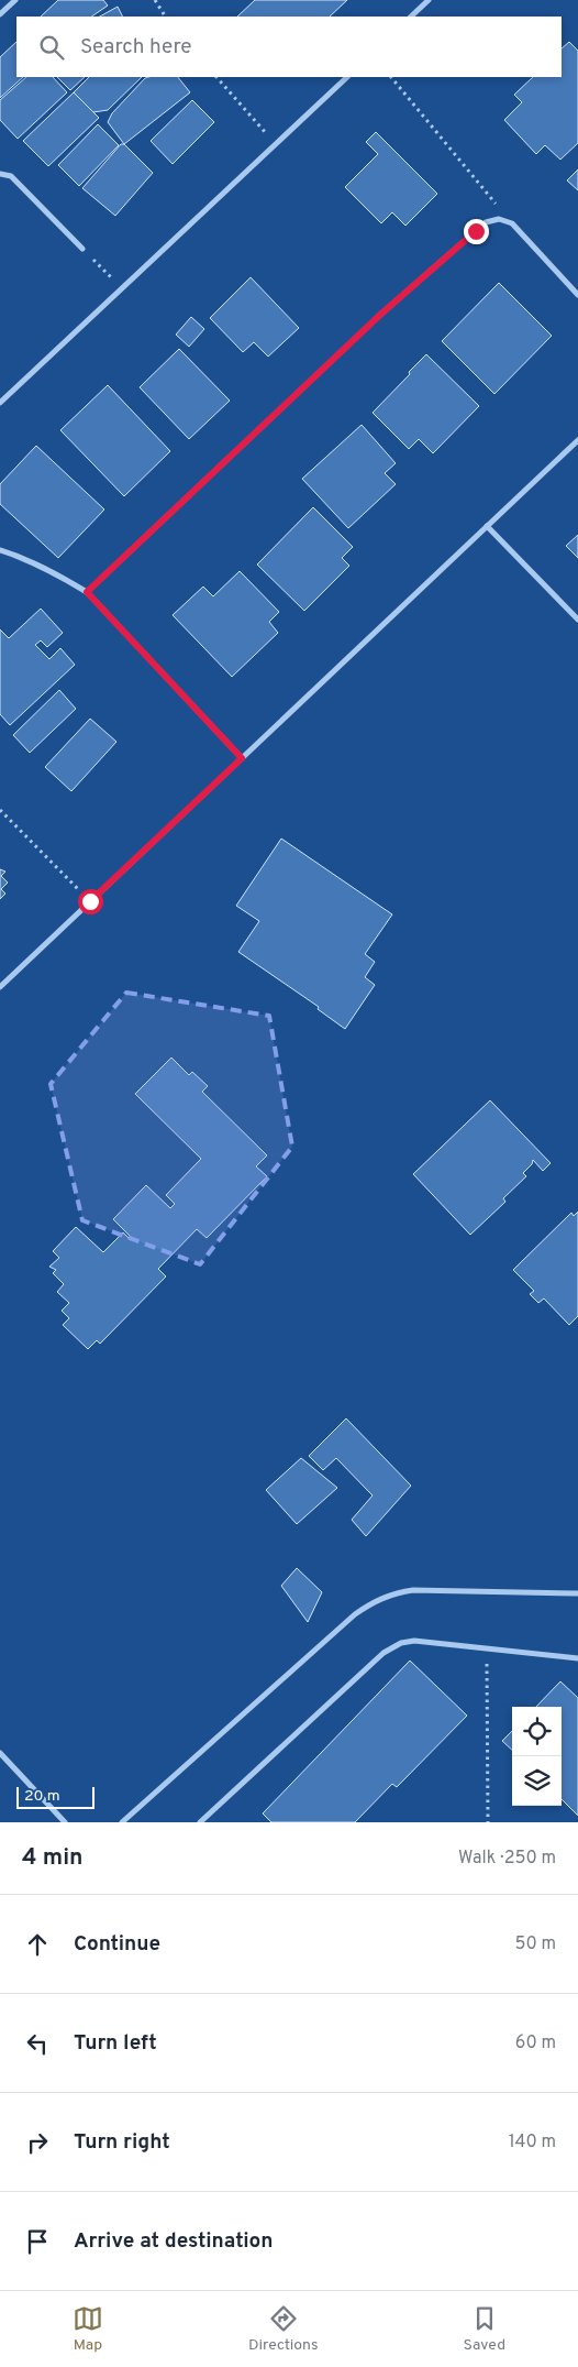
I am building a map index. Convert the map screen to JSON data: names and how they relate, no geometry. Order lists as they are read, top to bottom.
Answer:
{
  "scale_bar": "20 m",
  "page": {
    "search": "Search here",
    "scale": "20 m",
    "heading": ["4 min", "Walk · 250 m"],
    "list": [
      ["Continue", "50 m"],
      ["Turn left", "60 m"],
      ["Turn right", "140 m"],
      "Arrive at destination"
    ],
    "nav": ["Map", "Directions", "Saved"]
  }
}
